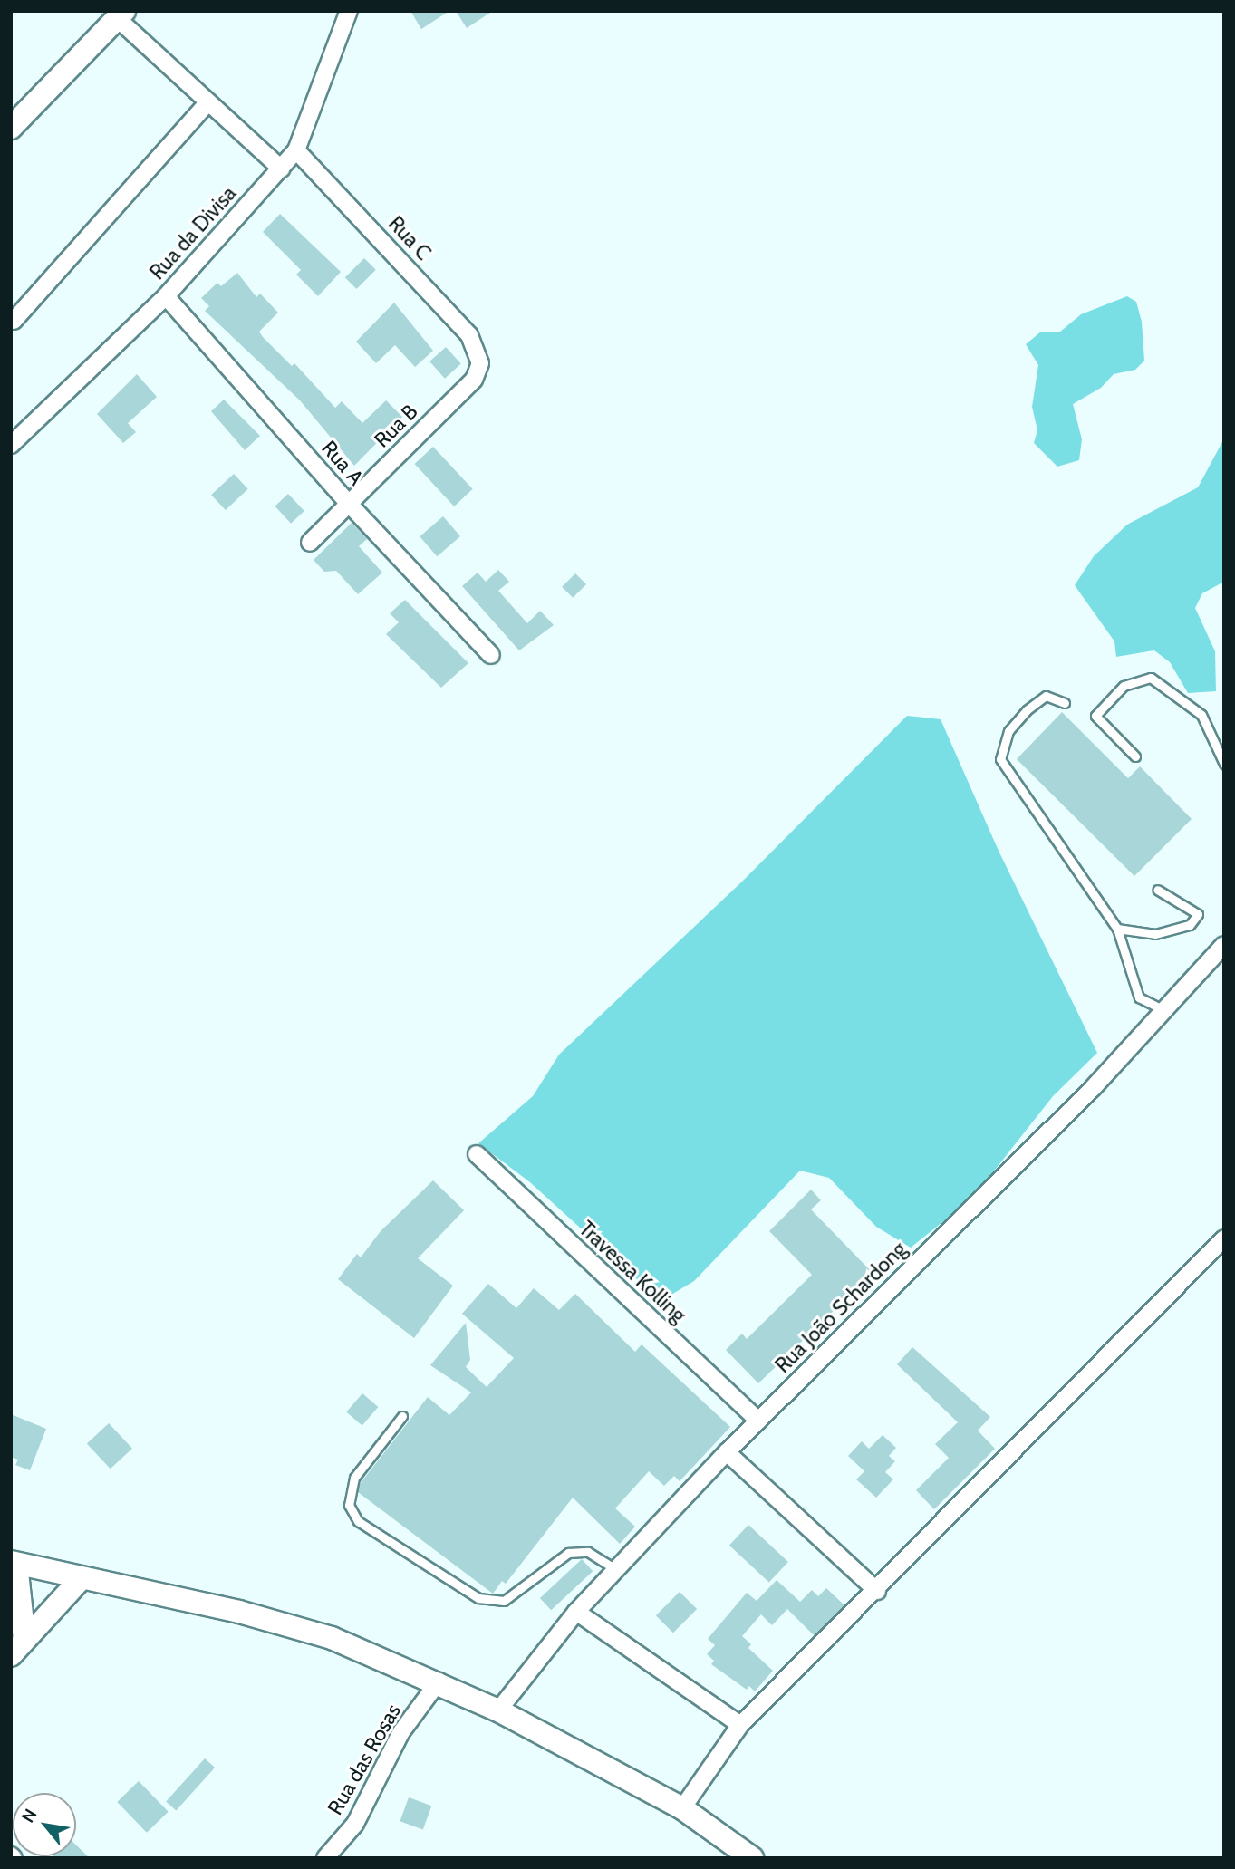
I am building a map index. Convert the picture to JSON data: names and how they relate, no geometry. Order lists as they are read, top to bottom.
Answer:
{
  "streets": {
    "street": [
      "Rua da Divisa",
      "Rua C",
      "Rua B",
      "Rua A",
      "Travessa Kolling",
      "Rua João Schardong",
      "Rua das Rosas"
    ]
  },
  "crossings": [
    ["Rua da Divisa", "Rua C"],
    ["Rua da Divisa", "Rua A"],
    ["Rua C", "Rua B"],
    ["Rua B", "Rua A"],
    ["Travessa Kolling", "Rua João Schardong"]
  ],
  "north": "top left"
}
